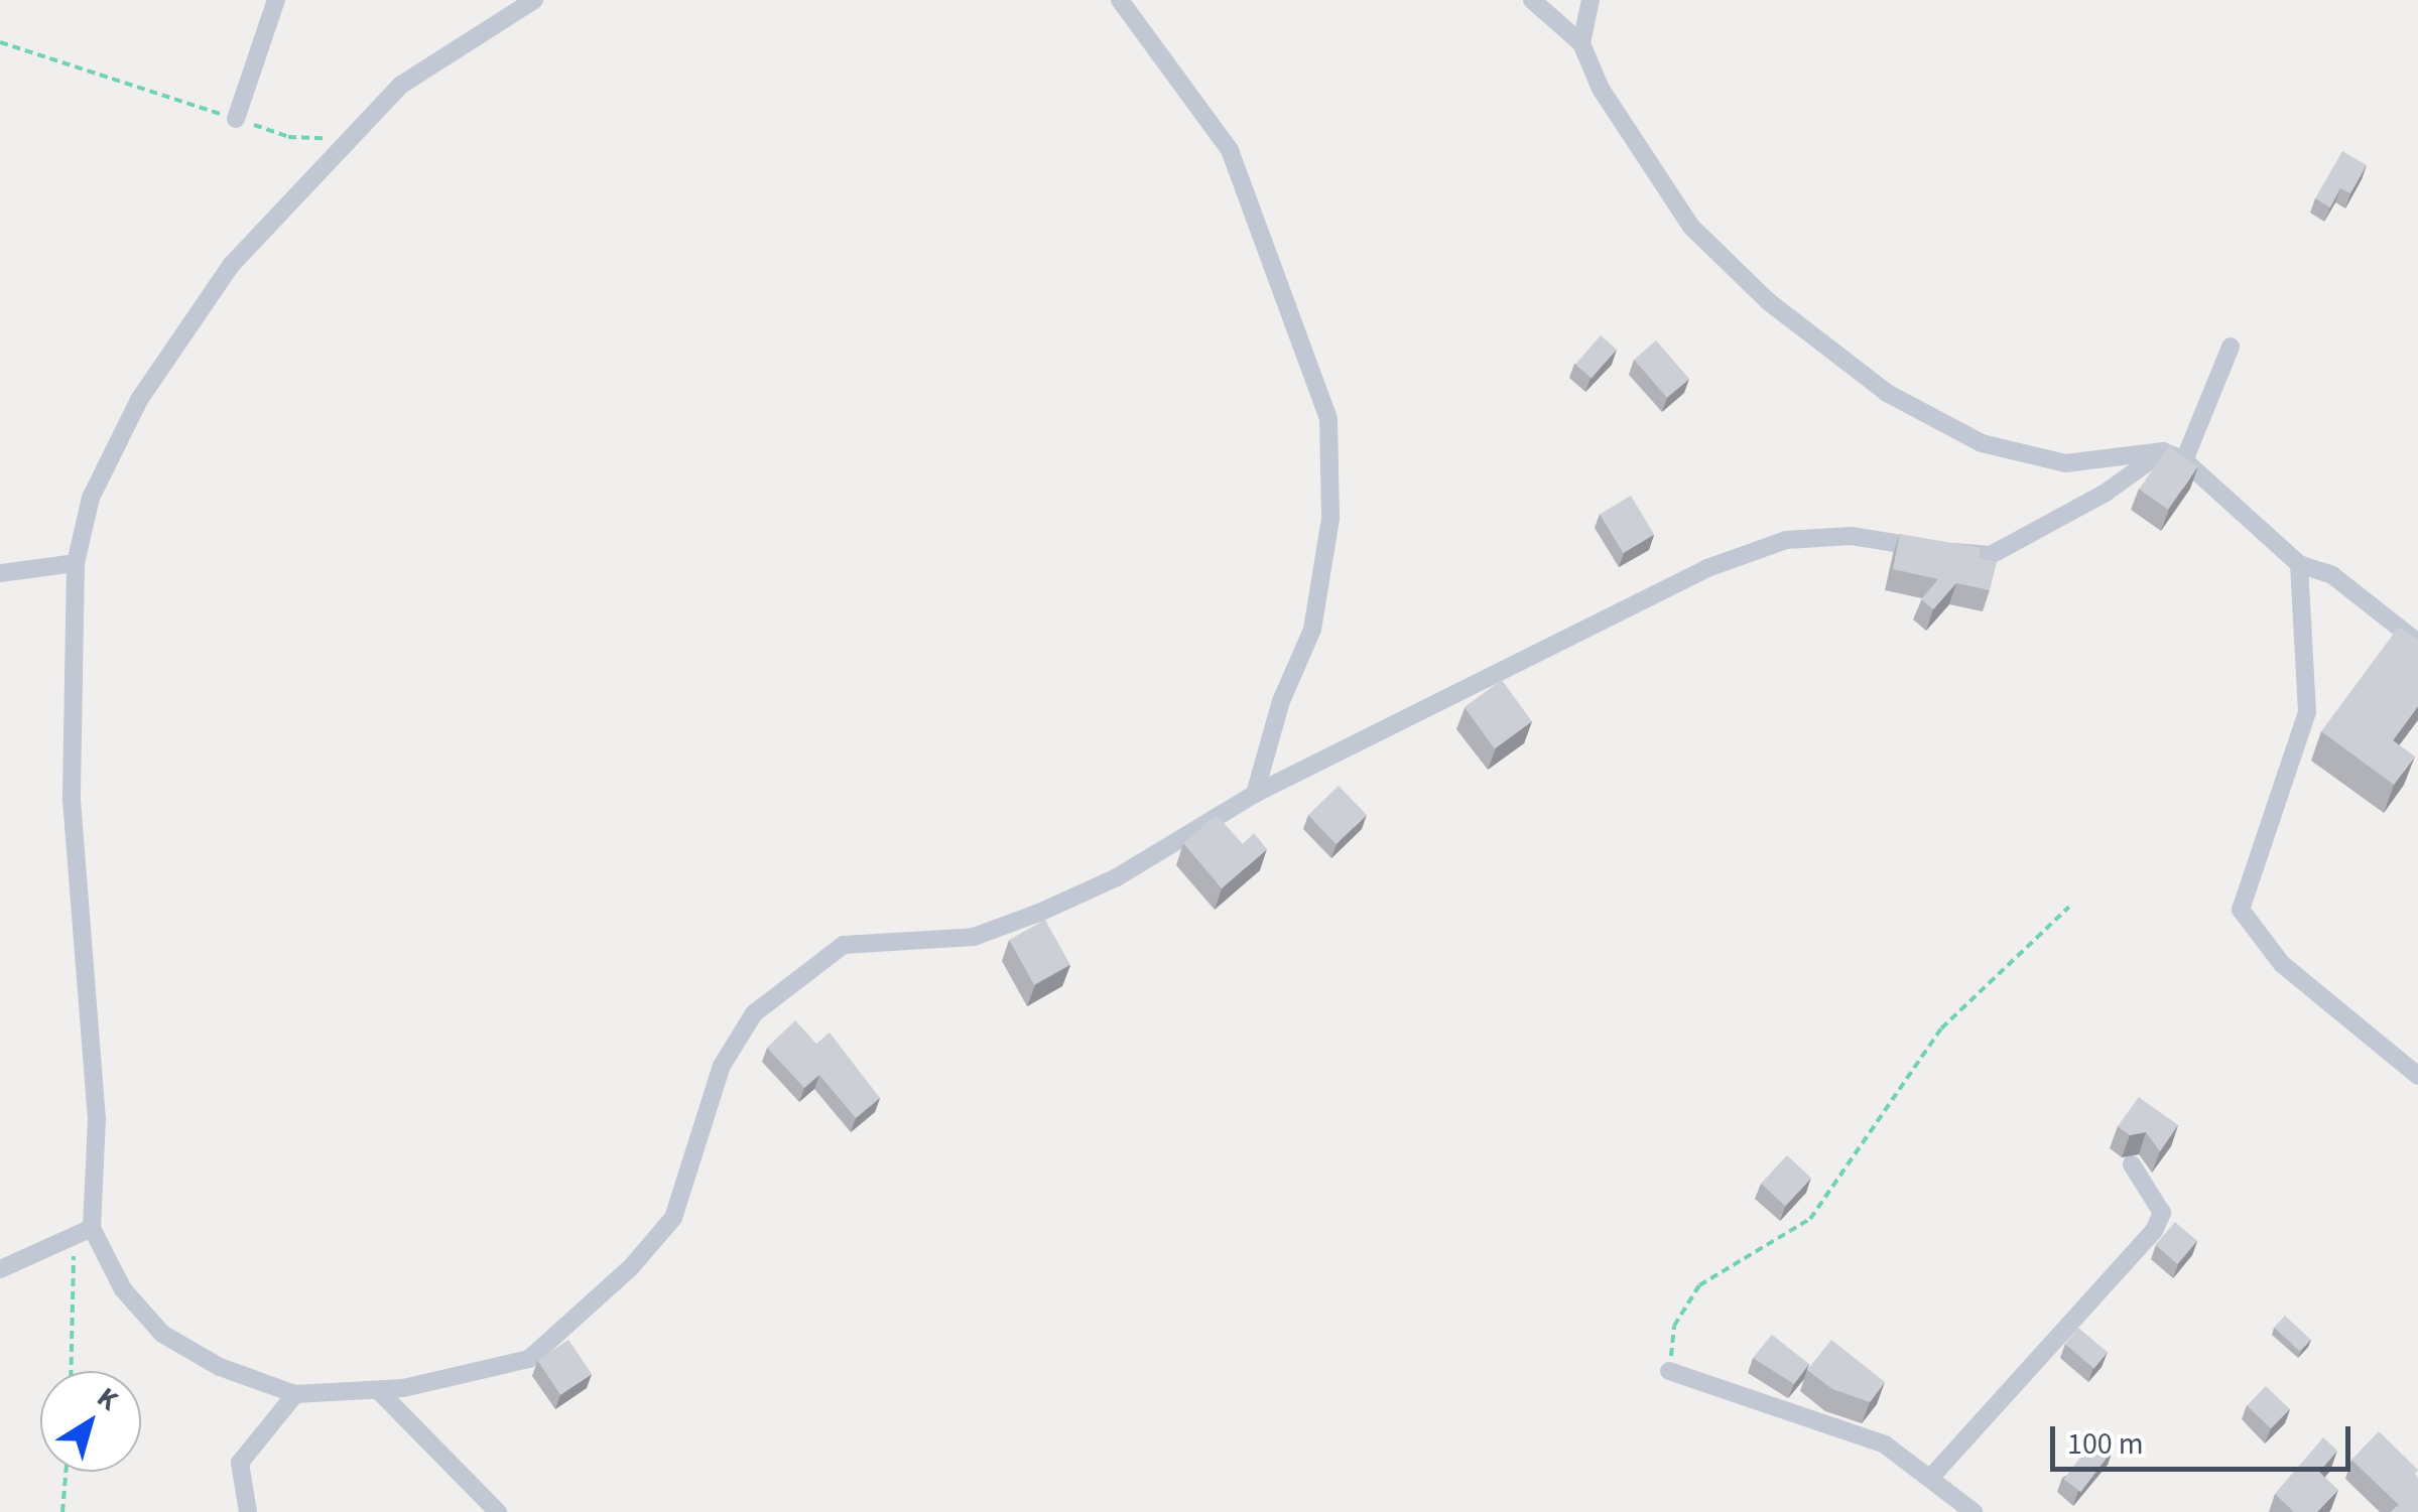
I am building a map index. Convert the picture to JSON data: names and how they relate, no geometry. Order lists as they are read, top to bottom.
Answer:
{
  "scale_bar": "100 m",
  "north": "top right"
}
